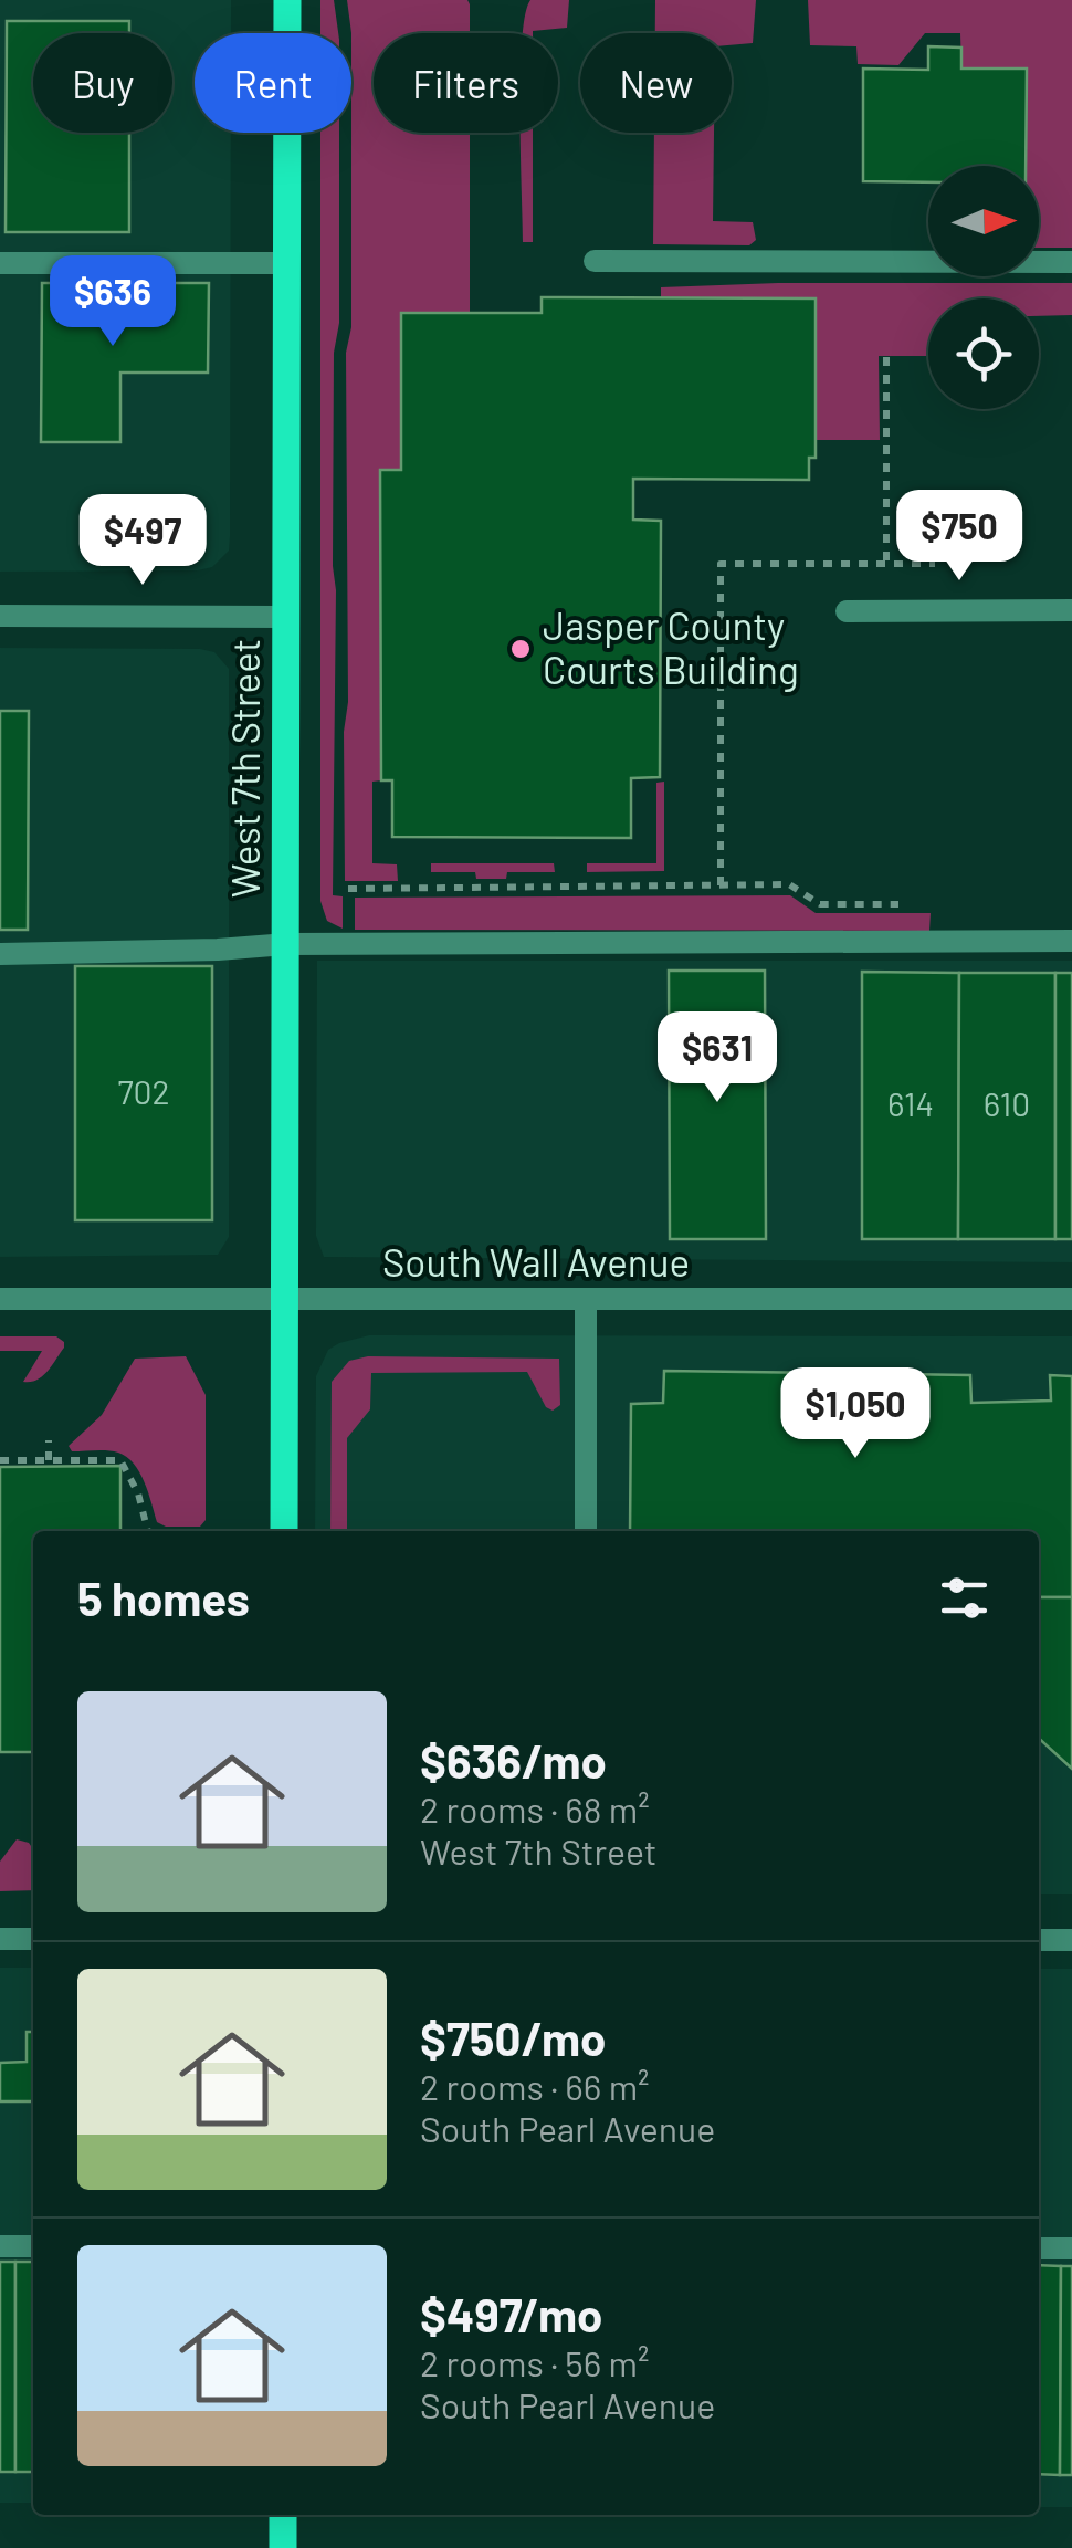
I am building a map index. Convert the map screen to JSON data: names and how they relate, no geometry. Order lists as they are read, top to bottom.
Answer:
{
  "streets": {
    "main road": ["West 7th Street"],
    "street": ["South Wall Avenue"]
  },
  "crossings": [
    ["West 7th Street", "South Wall Avenue"]
  ],
  "places": ["Jasper County Courts Building"],
  "house_numbers": ["702", "614", "610"],
  "north": "right",
  "page": {
    "chip": [
      "Buy",
      "Rent",
      "Filters",
      "New"
    ],
    "price": [
      "$636",
      "$750",
      "$497",
      "$631",
      "$1,050"
    ],
    "heading": "5 homes",
    "list": [
      {
        "name": "$636/mo",
        "note": "2 rooms · 68 m² · West 7th Street"
      },
      {
        "name": "$750/mo",
        "note": "2 rooms · 66 m² · South Pearl Avenue"
      },
      {
        "name": "$497/mo",
        "note": "2 rooms · 56 m² · South Pearl Avenue"
      }
    ]
  }
}
